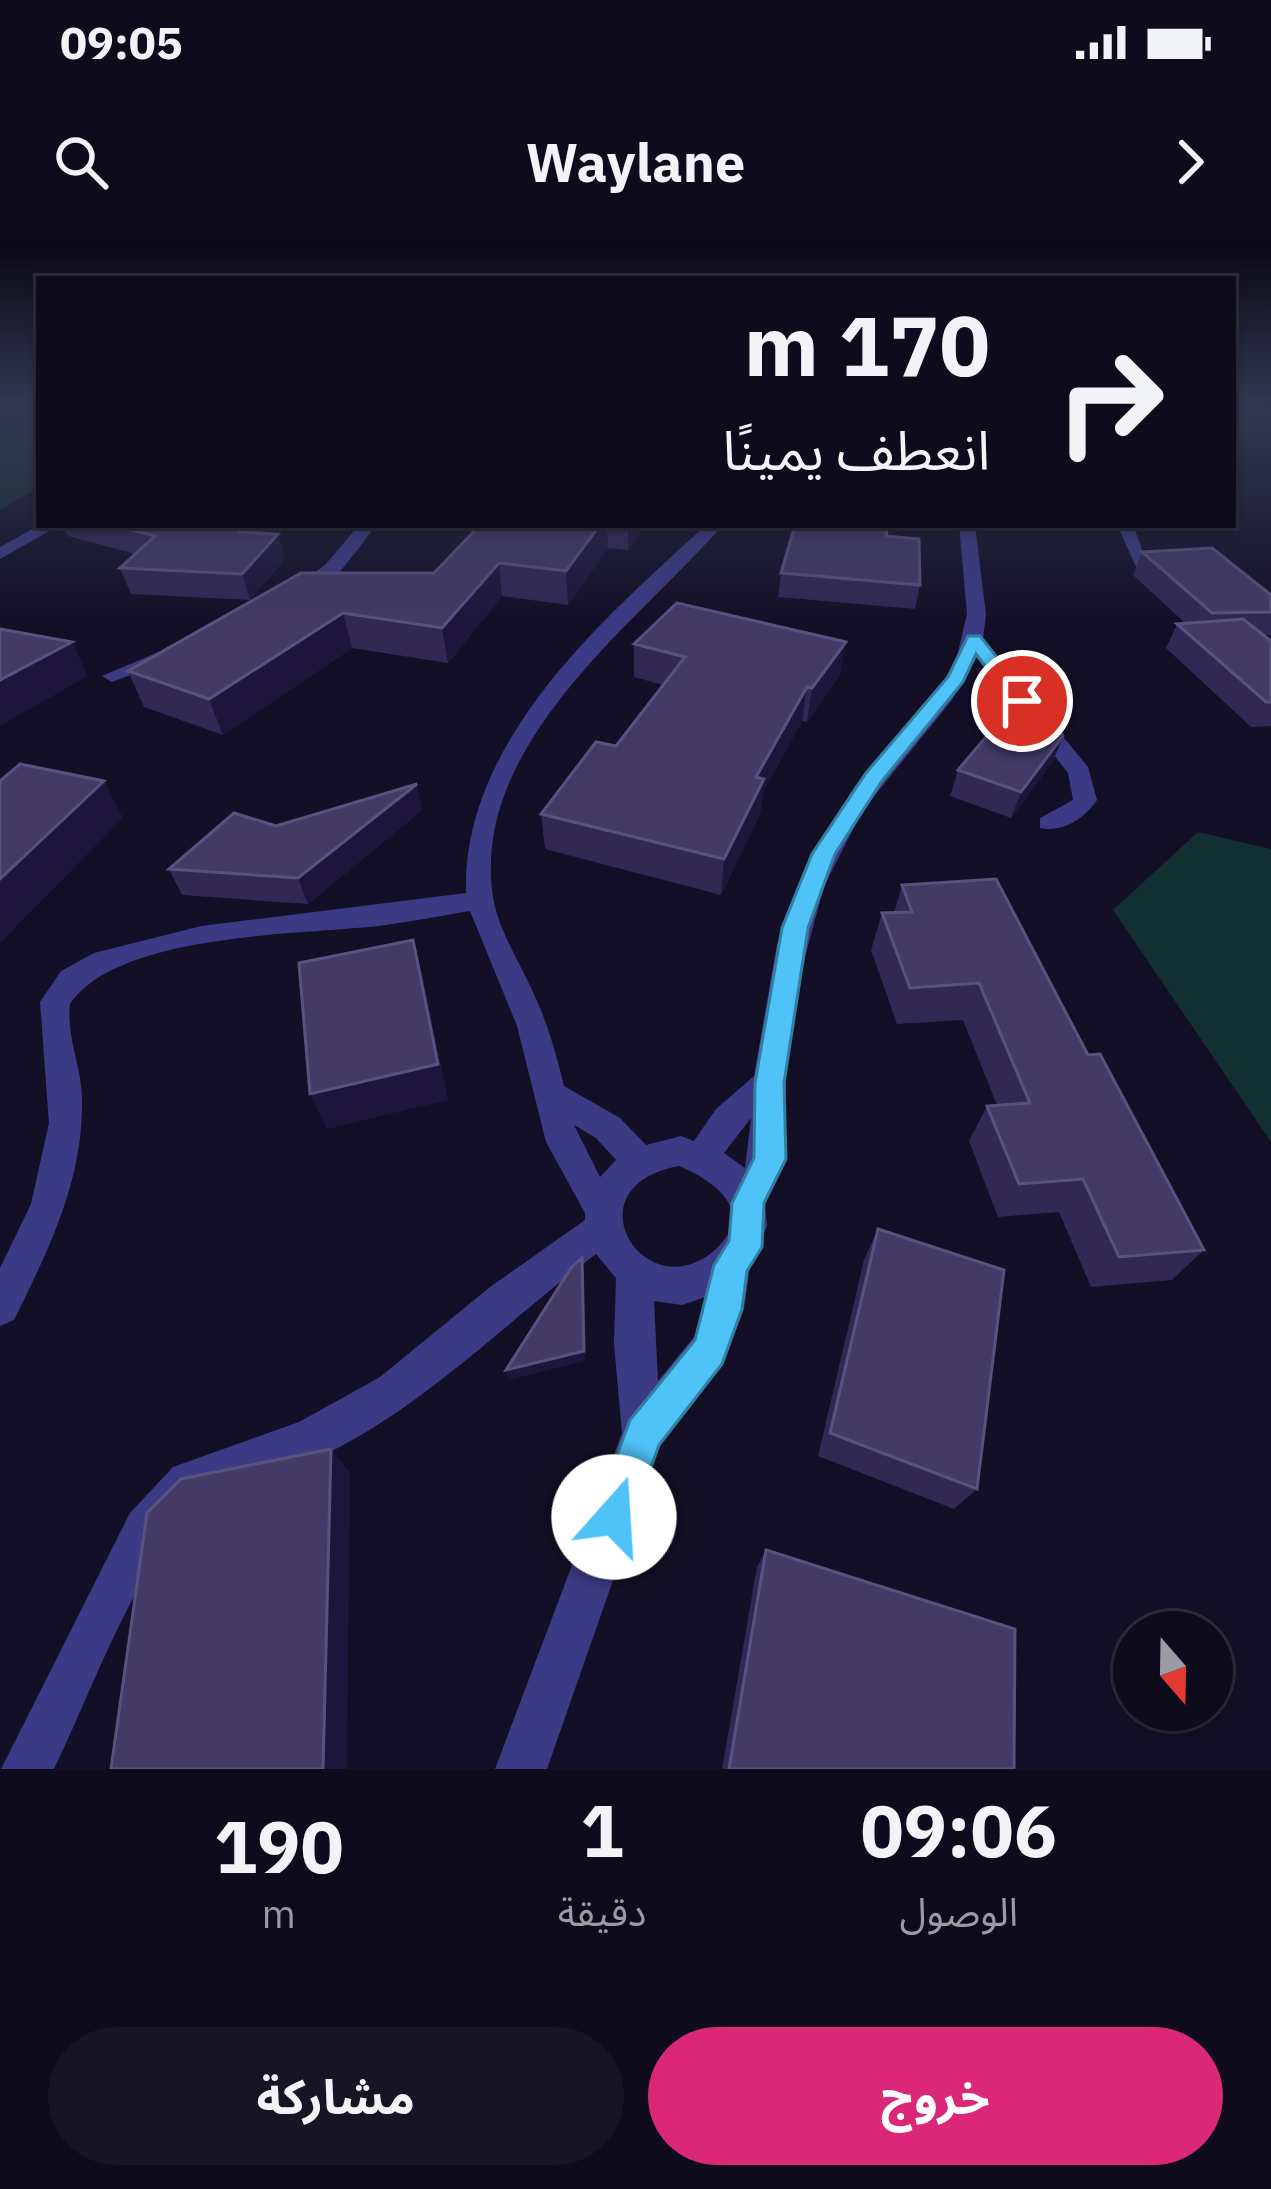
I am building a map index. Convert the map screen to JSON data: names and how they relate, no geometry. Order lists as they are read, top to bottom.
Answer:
{
  "north": "bottom",
  "page": {
    "status": "09:05",
    "header": "Waylane",
    "turn": ["170 m", "انعطف يمينًا"],
    "eta": [
      "09:06",
      "الوصول",
      "1",
      "دقيقة",
      "190",
      "m"
    ],
    "buttons": ["خروج", "مشاركة"]
  }
}
